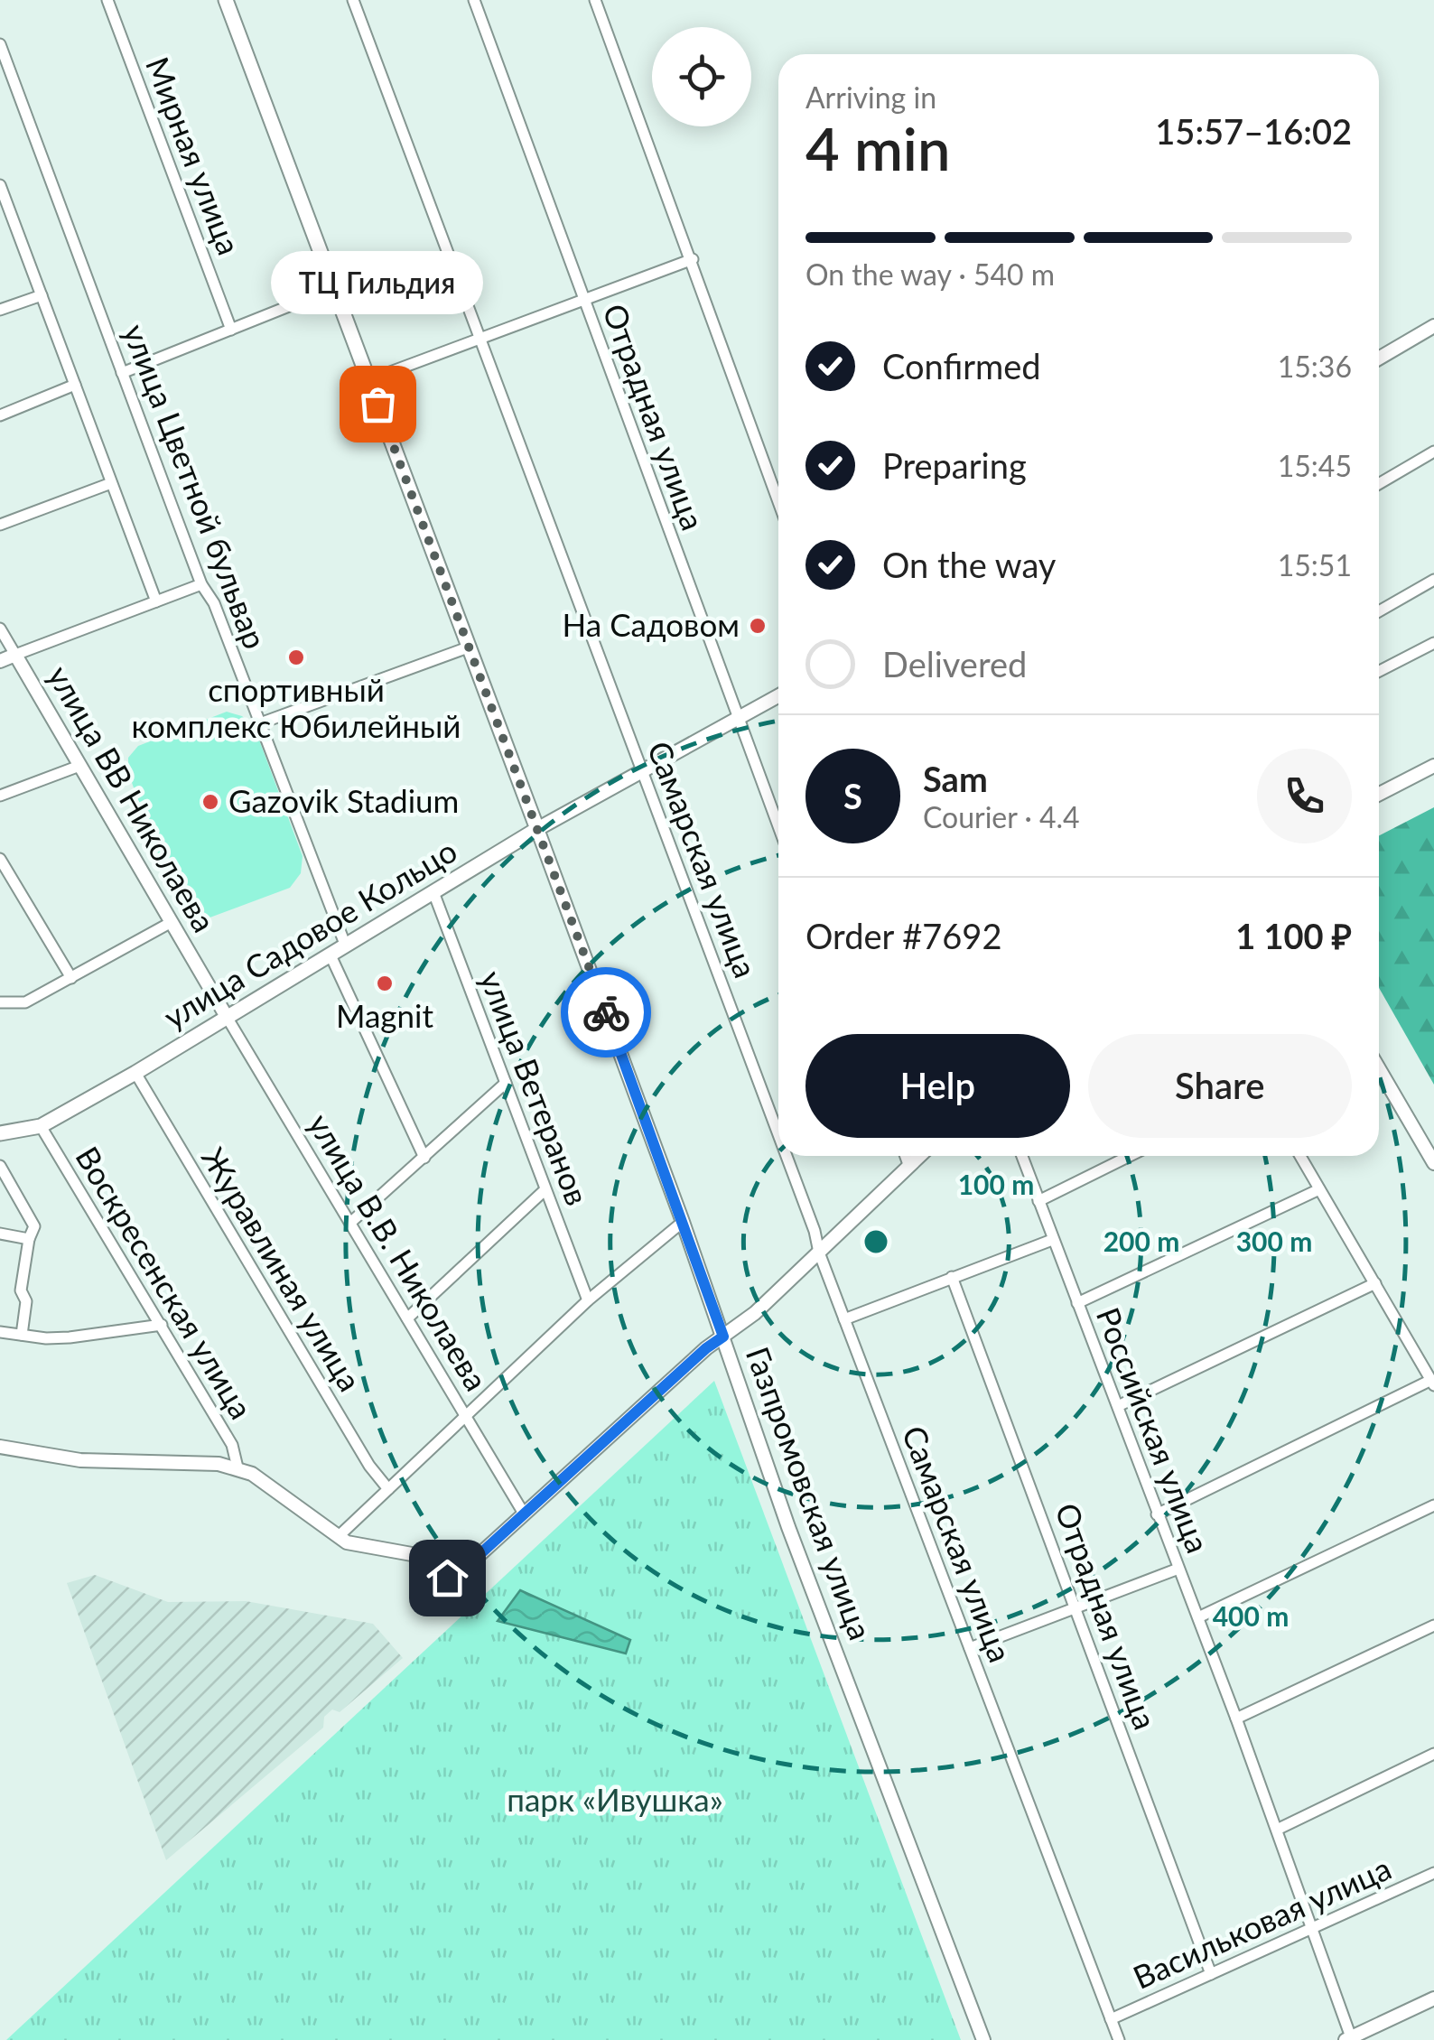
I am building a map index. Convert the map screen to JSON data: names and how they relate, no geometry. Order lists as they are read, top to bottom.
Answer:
{
  "streets": {
    "main road": ["улица Садовое Кольцо", "Газпромовская улица"],
    "street": [
      "Мирная улица",
      "Отрадная улица",
      "улица Цветной бульвар",
      "улица ВВ Николаева",
      "Самарская улица",
      "улица Ветеранов",
      "улица В.В. Николаева",
      "Журавлиная улица",
      "Воскресенская улица",
      "Российская улица",
      "Васильковая улица"
    ]
  },
  "crossings": [
    ["Отрадная улица", "улица Садовое Кольцо"],
    ["Отрадная улица", "Васильковая улица"],
    ["улица Цветной бульвар", "улица Садовое Кольцо"],
    ["улица ВВ Николаева", "улица Садовое Кольцо"],
    ["улица ВВ Николаева", "улица В.В. Николаева"],
    ["Самарская улица", "улица Садовое Кольцо"],
    ["Самарская улица", "Васильковая улица"],
    ["улица Садовое Кольцо", "улица Ветеранов"],
    ["улица Садовое Кольцо", "улица В.В. Николаева"],
    ["улица Садовое Кольцо", "Журавлиная улица"],
    ["улица Садовое Кольцо", "Воскресенская улица"],
    ["улица Садовое Кольцо", "Газпромовская улица"],
    ["Российская улица", "Васильковая улица"]
  ],
  "parks": ["парк «Ивушка»"],
  "places": [
    "ТЦ Гильдия",
    "На Садовом",
    "спортивный комплекс Юбилейный",
    "Gazovik Stadium",
    "Magnit"
  ],
  "page": {
    "heading": ["4 min", "Arriving in", "15:57–16:02"],
    "panel": [
      "Sam",
      "Courier · 4.4",
      "Order #7692",
      "1 100 ₽"
    ],
    "bar": "On the way · 540 m",
    "bubble": "ТЦ Гильдия",
    "list": [
      ["Confirmed", "15:36"],
      ["Preparing", "15:45"],
      ["On the way", "15:51"],
      "Delivered"
    ],
    "round": "S",
    "buttons": ["Help", "Share"]
  },
  "rings": [
    "100 m",
    "200 m",
    "300 m",
    "400 m"
  ]
}
